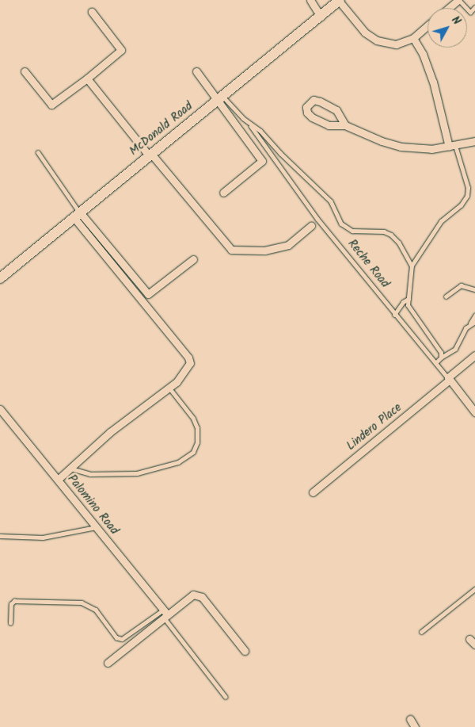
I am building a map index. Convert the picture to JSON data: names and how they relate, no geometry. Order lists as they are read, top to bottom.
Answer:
{
  "streets": {
    "street": [
      "McDonald Road",
      "Reche Road",
      "Lindero Place",
      "Palomino Road"
    ]
  },
  "crossings": [
    ["Reche Road", "Lindero Place"]
  ],
  "north": "top right"
}
